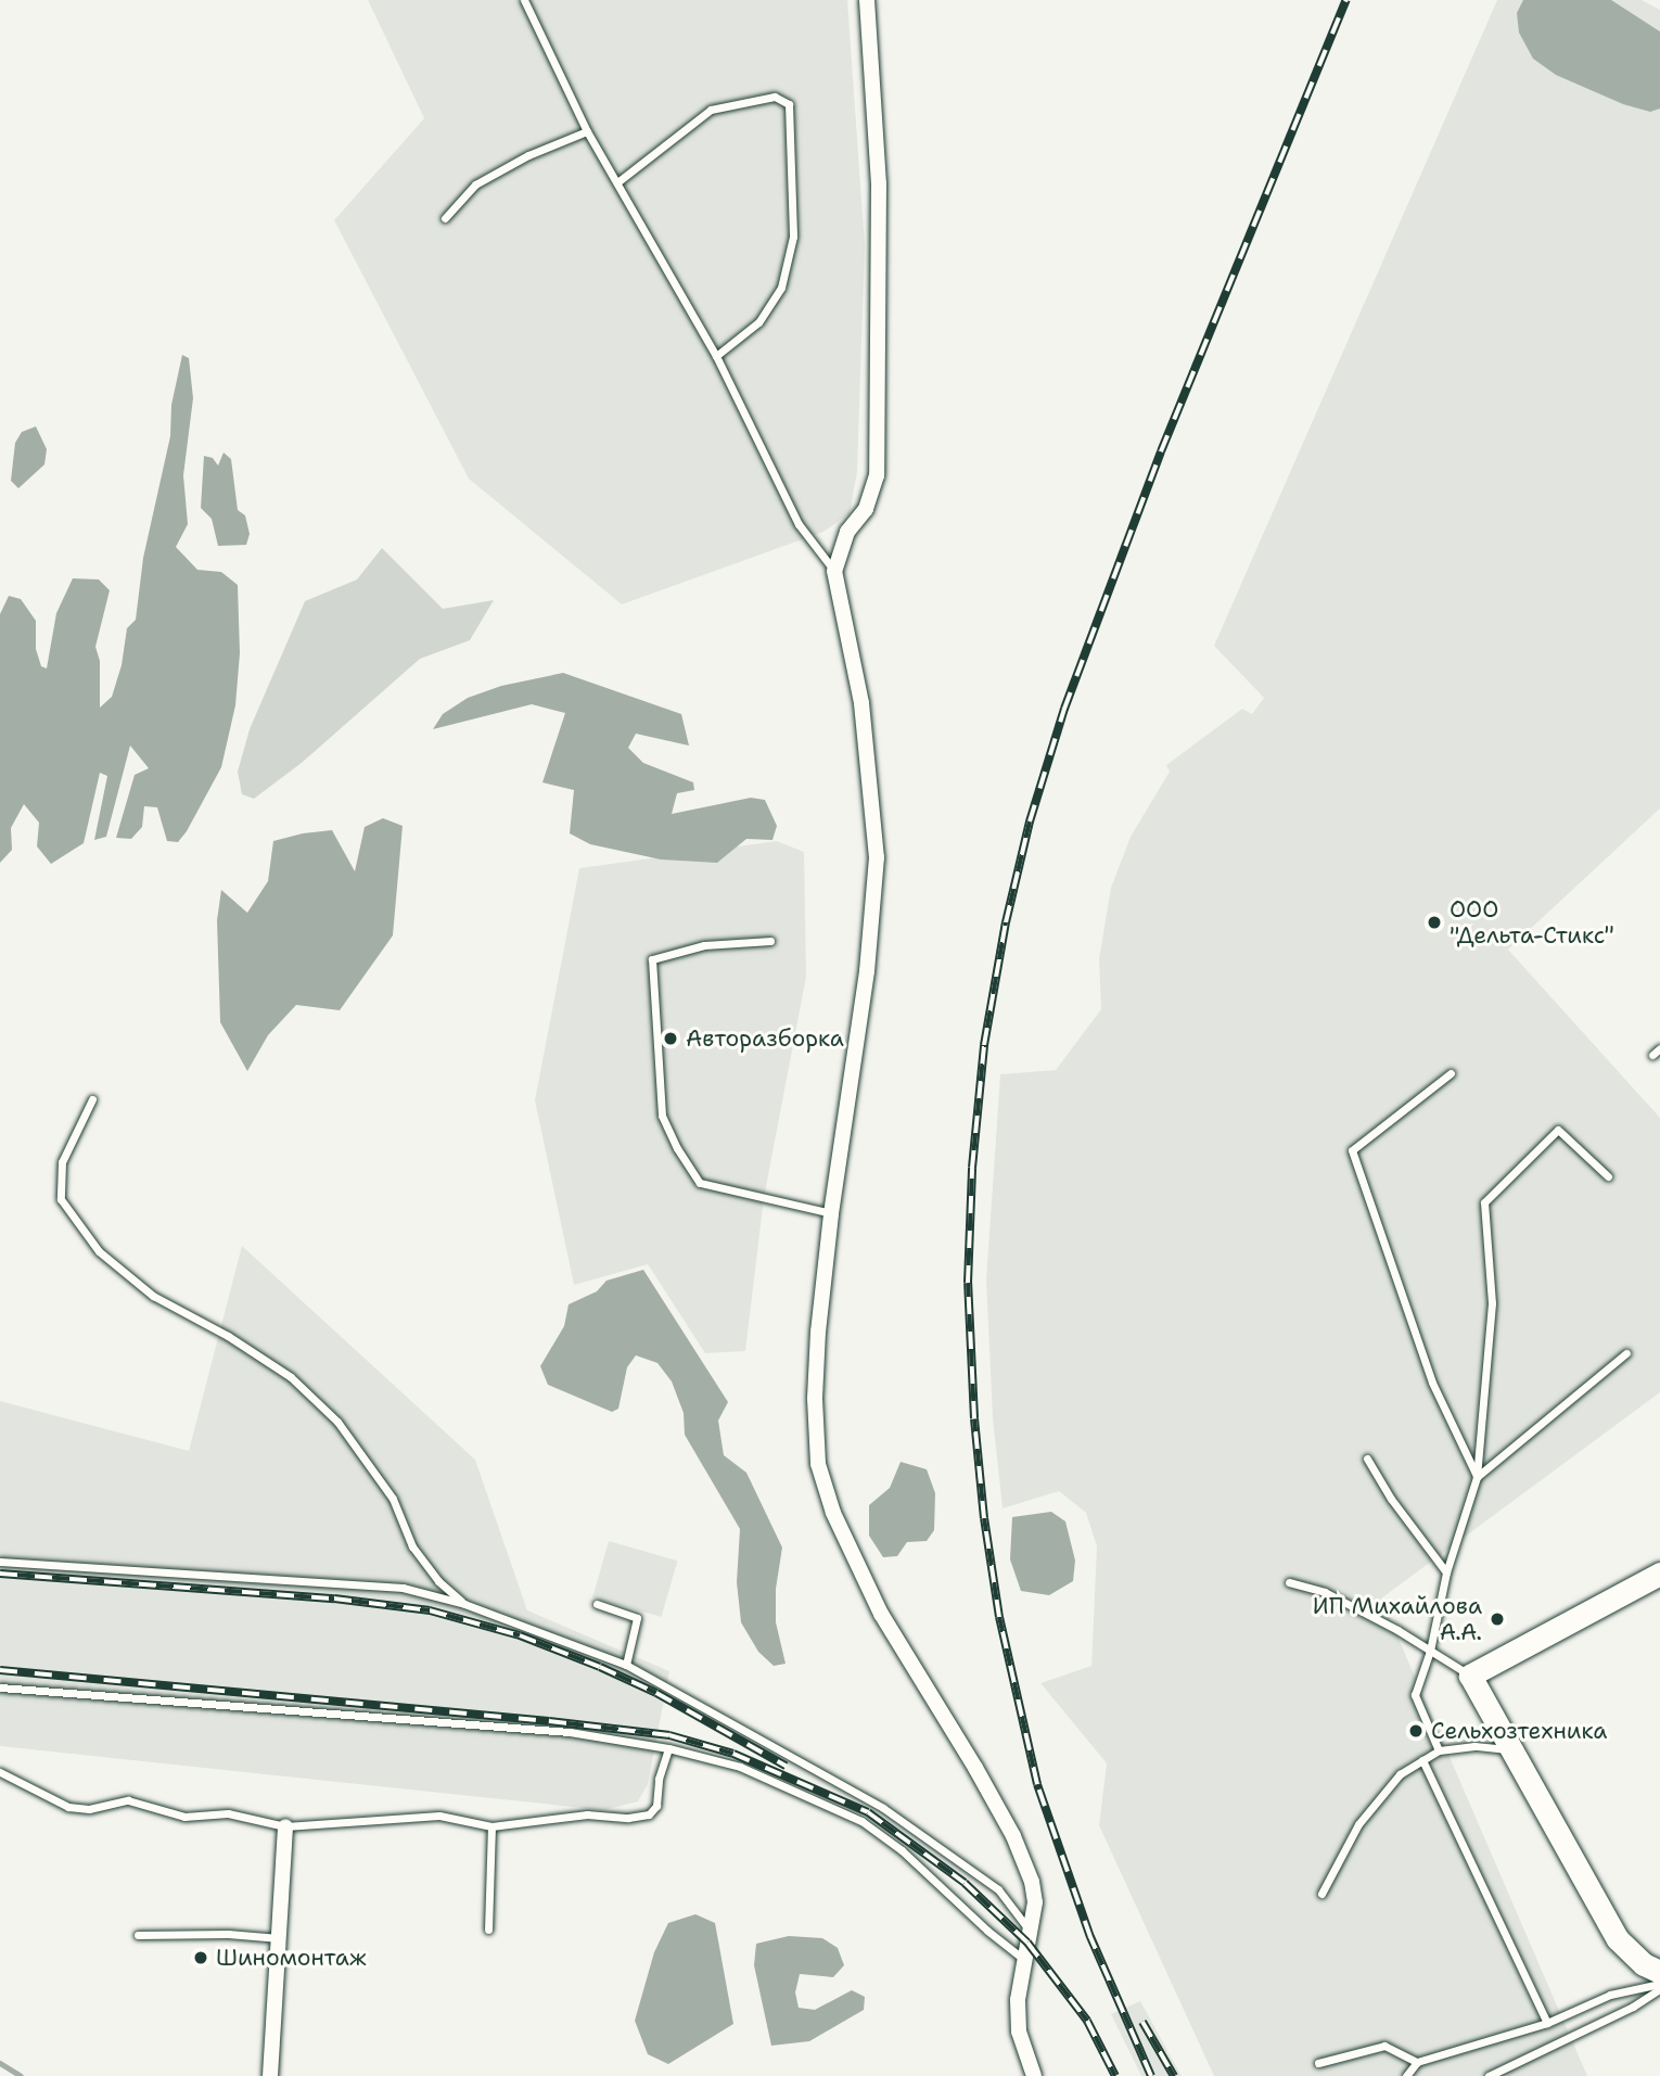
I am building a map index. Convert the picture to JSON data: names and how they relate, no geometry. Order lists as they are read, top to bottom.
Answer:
{
  "places": [
    "ООО \"Дельта-Стикс\"",
    "Авторазборка",
    "ИП Михайлова А.А.",
    "Сельхозтехника",
    "Шиномонтаж"
  ]
}
